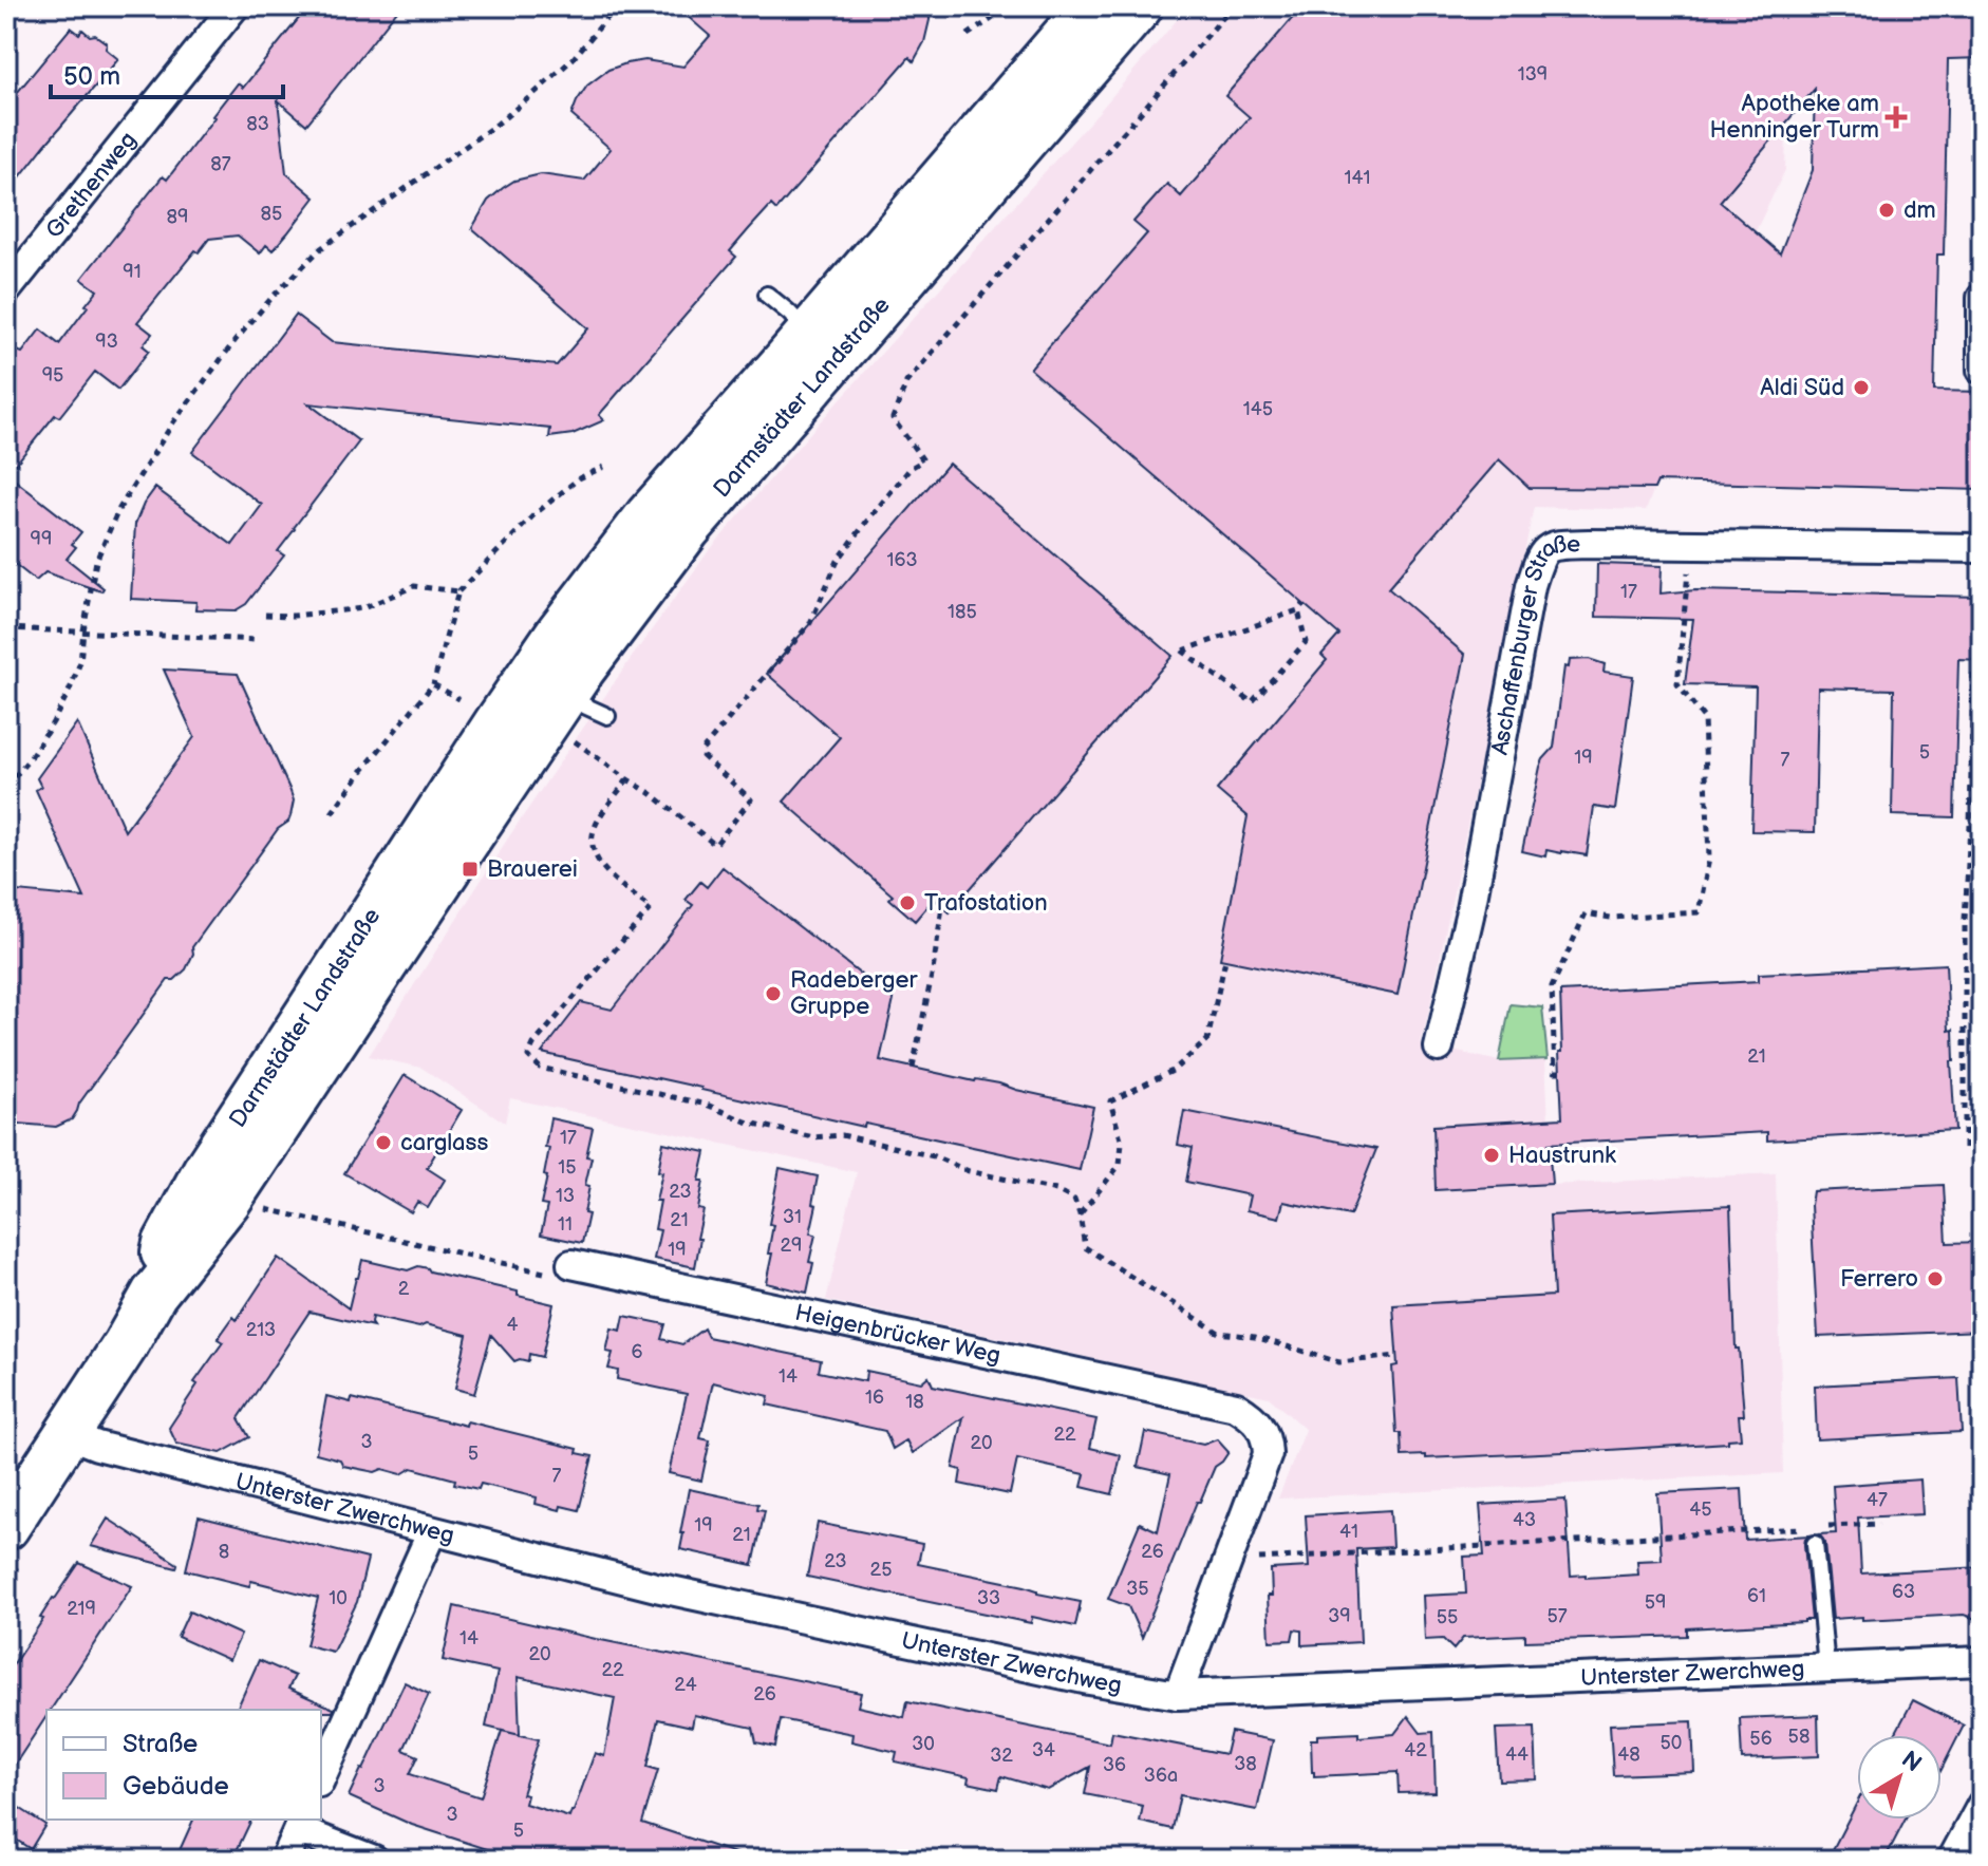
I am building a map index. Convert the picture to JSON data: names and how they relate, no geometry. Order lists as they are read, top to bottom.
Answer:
{
  "streets": {
    "main road": ["Darmstädter Landstraße"],
    "street": [
      "Grethenweg",
      "Aschaffenburger Straße",
      "Heigenbrücker Weg",
      "Unterster Zwerchweg"
    ]
  },
  "crossings": [
    ["Darmstädter Landstraße", "Unterster Zwerchweg"],
    ["Heigenbrücker Weg", "Unterster Zwerchweg"]
  ],
  "places": {
    "health": ["Apotheke am Henninger Turm"],
    "other": [
      "dm",
      "Aldi Süd",
      "Trafostation",
      "Radeberger Gruppe",
      "carglass",
      "Haustrunk",
      "Ferrero"
    ],
    "transit": ["Brauerei"]
  },
  "house_numbers": [
    "139",
    "83",
    "87",
    "141",
    "85",
    "89",
    "91",
    "93",
    "95",
    "145",
    "99",
    "163",
    "17",
    "185",
    "5",
    "19",
    "7",
    "21",
    "17",
    "15",
    "23",
    "13",
    "31",
    "21",
    "11",
    "29",
    "19",
    "2",
    "4",
    "213",
    "6",
    "14",
    "16",
    "18",
    "22",
    "3",
    "20",
    "5",
    "7",
    "47",
    "45",
    "43",
    "19",
    "41",
    "21",
    "8",
    "26",
    "23",
    "25",
    "35",
    "63",
    "61",
    "10",
    "33",
    "59",
    "219",
    "39",
    "57",
    "55",
    "14",
    "20",
    "22",
    "24",
    "26",
    "58",
    "56",
    "50",
    "30",
    "34",
    "42",
    "44",
    "48",
    "32",
    "38",
    "36",
    "36a",
    "3",
    "3",
    "5"
  ],
  "legend": ["Straße", "Gebäude"],
  "scale_bar": "50 m",
  "north": "top right"
}
